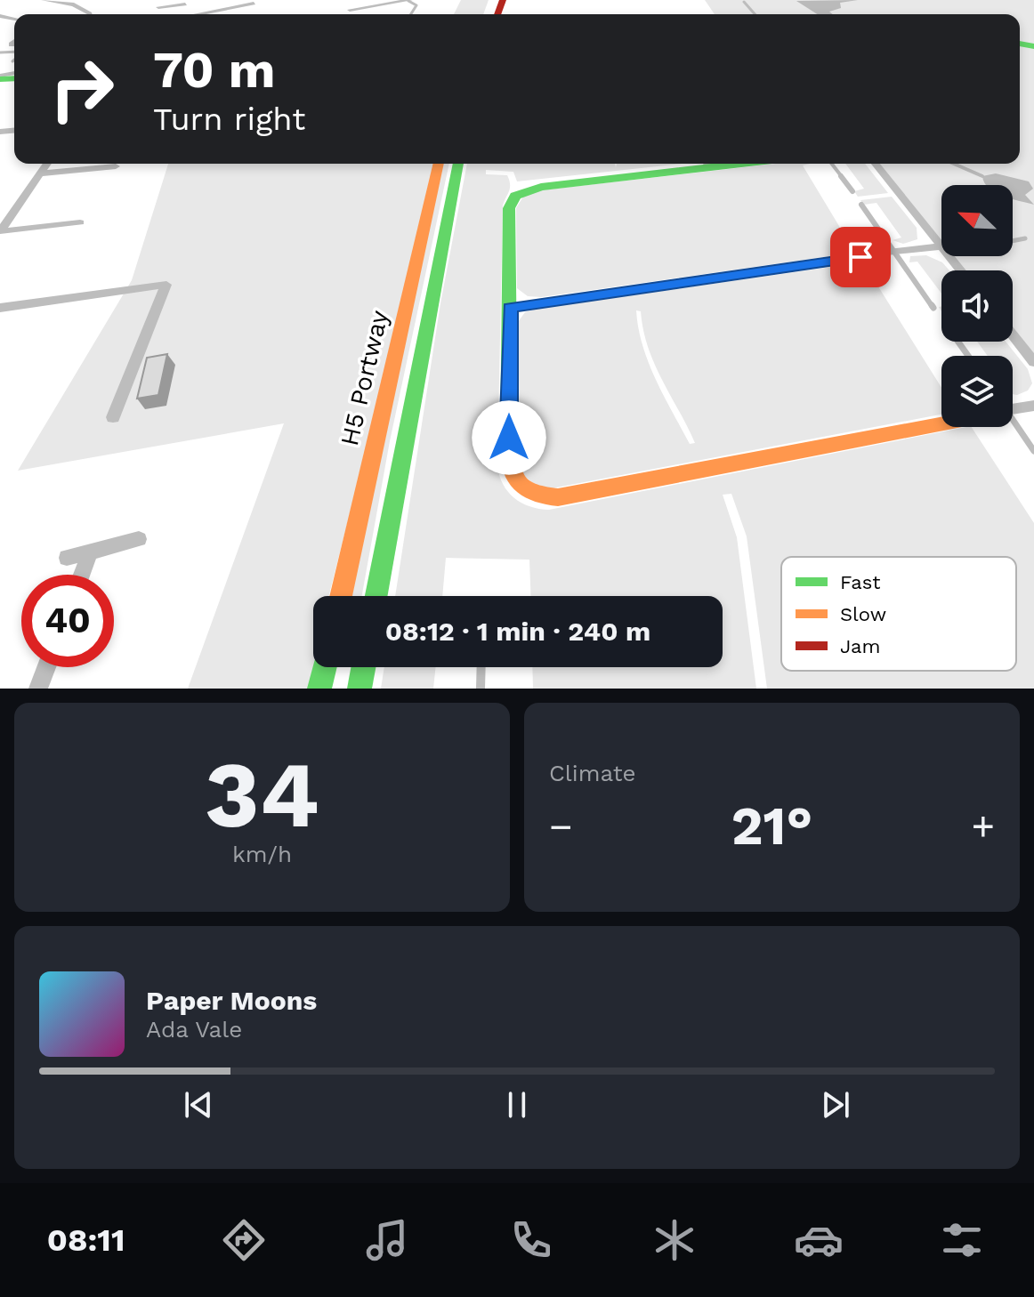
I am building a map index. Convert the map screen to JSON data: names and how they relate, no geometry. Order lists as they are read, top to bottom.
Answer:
{
  "streets": {
    "main road": ["H5 Portway"]
  },
  "legend": ["Fast", "Slow", "Jam"],
  "north": "top left",
  "page": {
    "turn": ["70 m", "Turn right"],
    "limit": "40",
    "trip": "08:12 · 1 min · 240 m",
    "tile": [
      ["34", "km/h"],
      "Climate"
    ],
    "heat": ["−", "21°", "+"],
    "song": ["Paper Moons", "Ada Vale"],
    "tabs": "08:11"
  }
}
